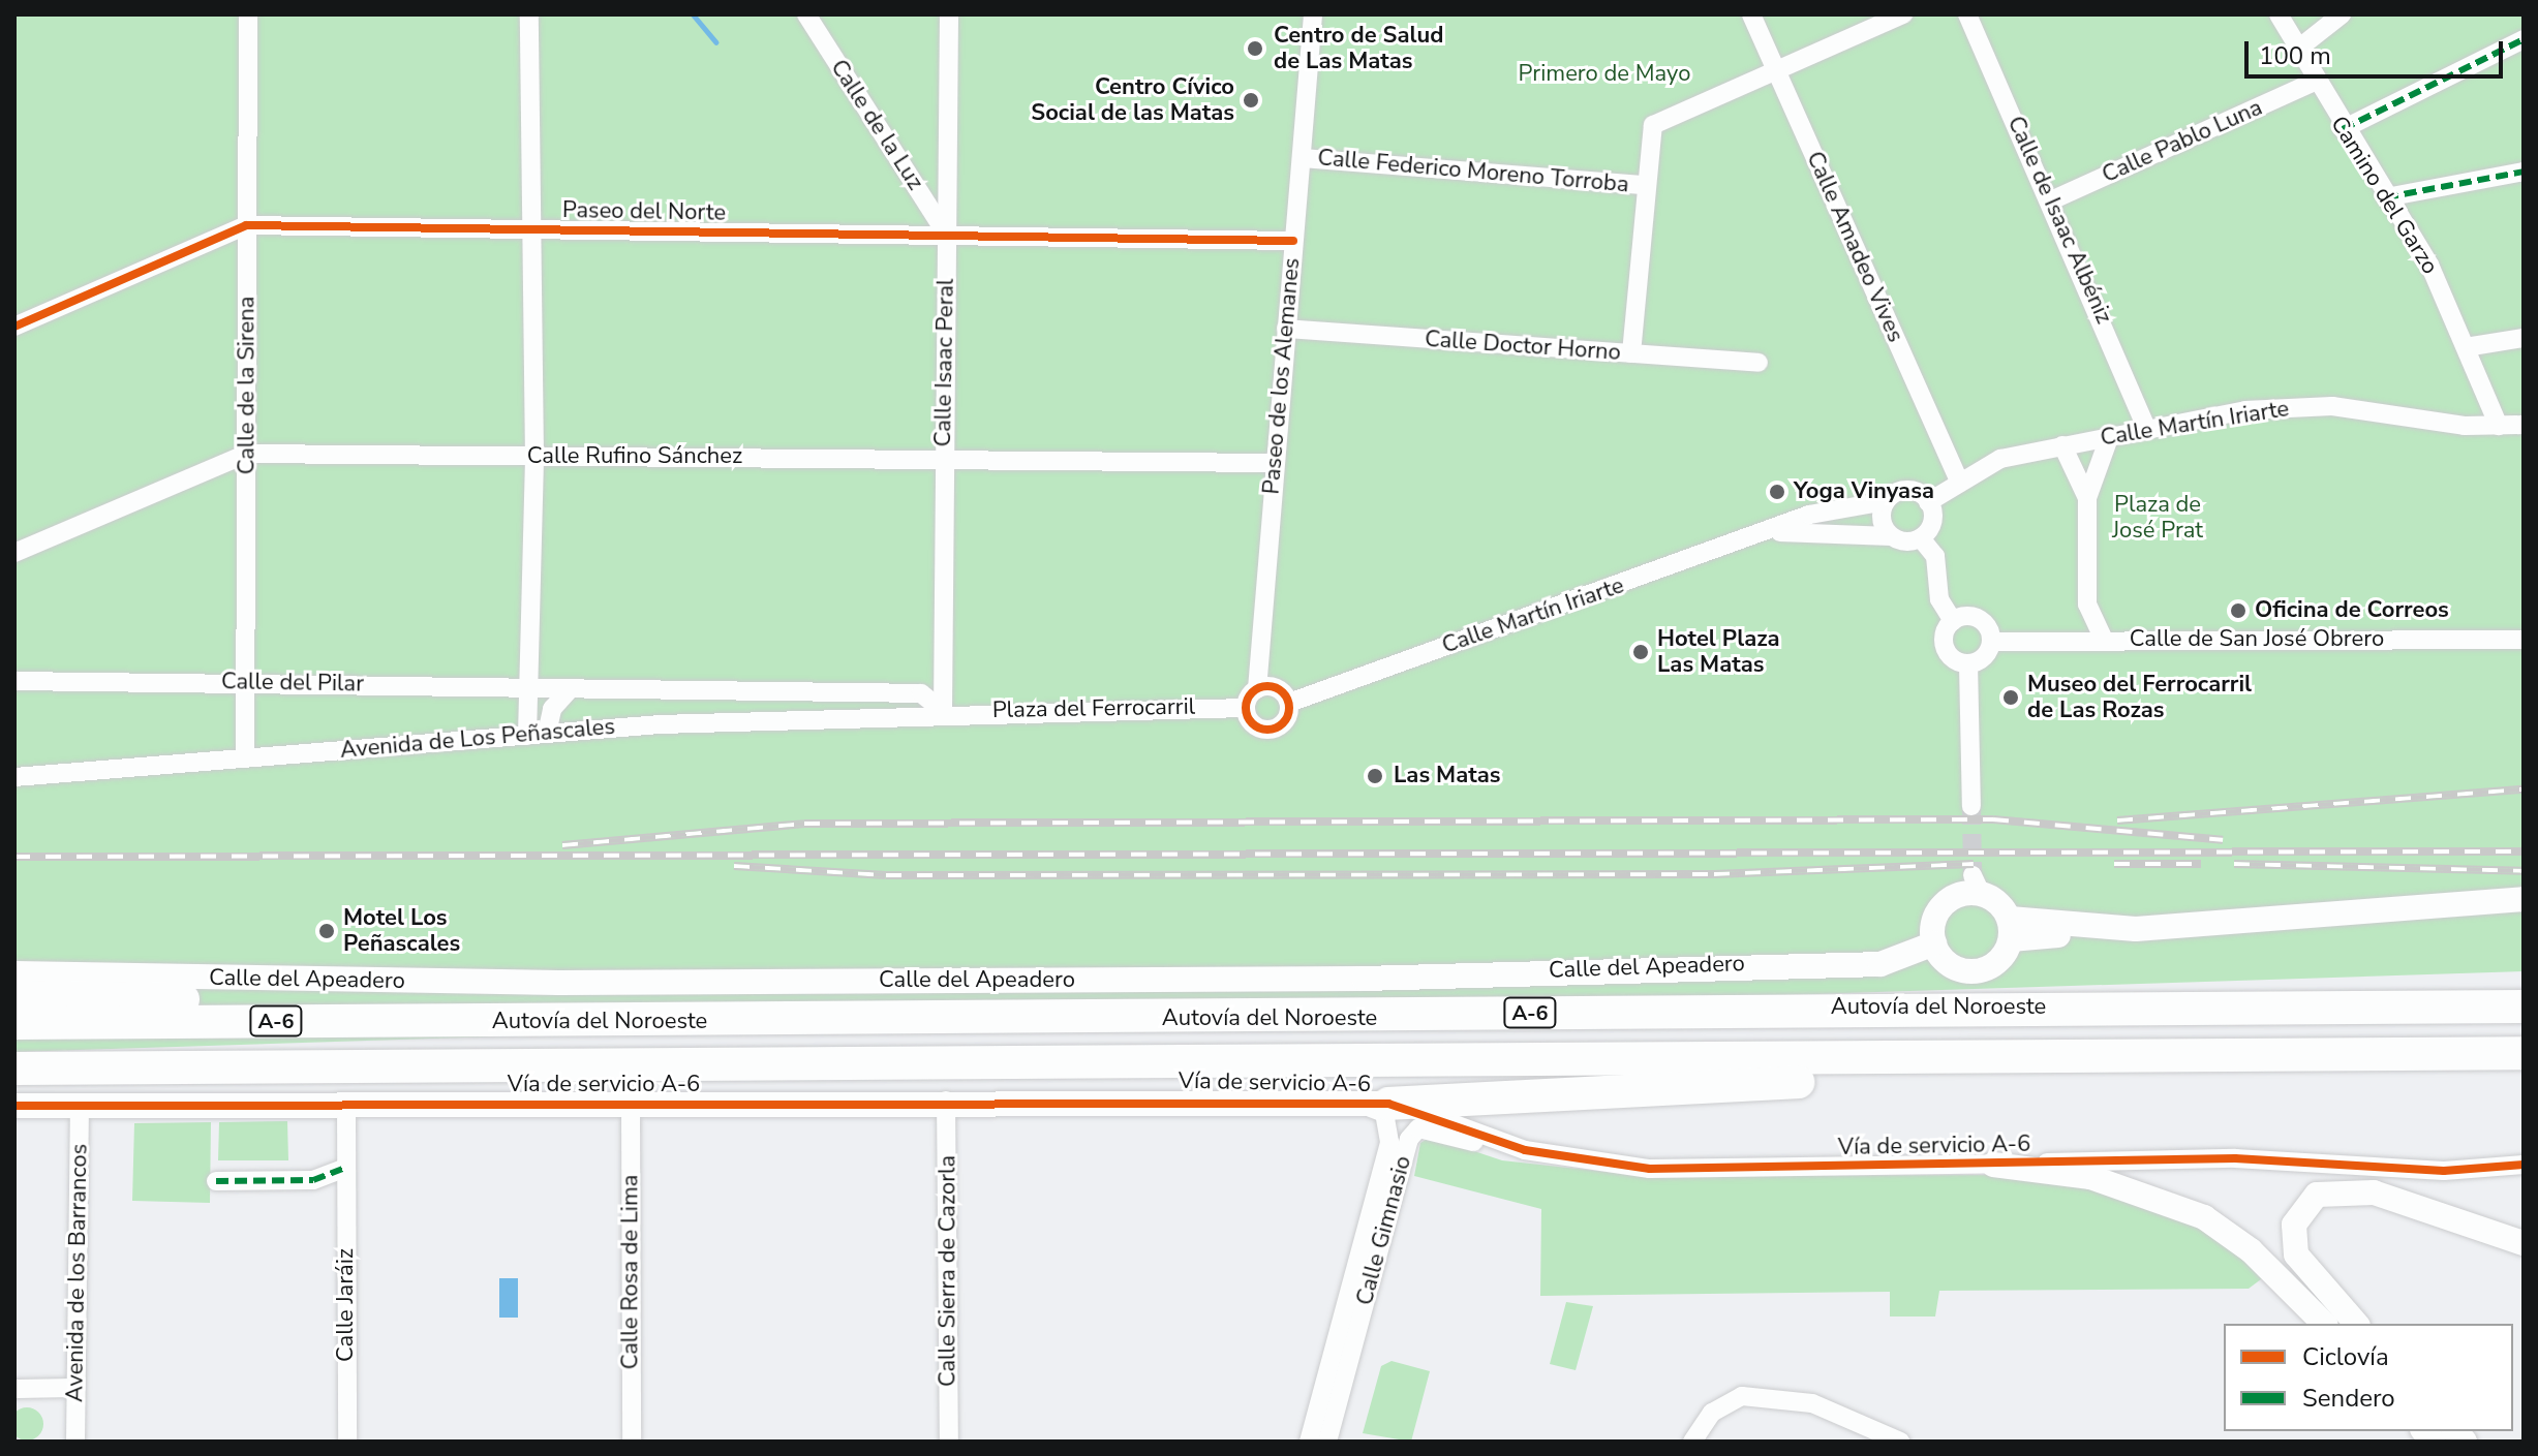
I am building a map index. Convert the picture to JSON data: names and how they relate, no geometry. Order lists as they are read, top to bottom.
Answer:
{
  "streets": {
    "highway": ["Autovía del Noroeste", "A-6"],
    "street": [
      "Calle de la Luz",
      "Calle Pablo Luna",
      "Calle Federico Moreno Torroba",
      "Camino del Garzo",
      "Paseo del Norte",
      "Calle de Isaac Albéniz",
      "Calle Amadeo Vives",
      "Calle Doctor Horno",
      "Calle Isaac Peral",
      "Paseo de los Alemanes",
      "Calle de la Sirena",
      "Calle Martín Iriarte",
      "Calle Rufino Sánchez",
      "Calle de San José Obrero",
      "Calle del Pilar",
      "Plaza del Ferrocarril",
      "Avenida de Los Peñascales",
      "Calle del Apeadero",
      "Vía de servicio A-6",
      "Calle Gimnasio",
      "Calle Sierra de Cazorla",
      "Calle Rosa de Lima",
      "Avenida de los Barrancos",
      "Calle Jaráiz"
    ]
  },
  "crossings": [
    ["Calle de la Luz", "Paseo del Norte"],
    ["Calle de la Luz", "Calle Isaac Peral"],
    ["Calle Pablo Luna", "Camino del Garzo"],
    ["Calle Pablo Luna", "Calle de Isaac Albéniz"],
    ["Calle Federico Moreno Torroba", "Paseo de los Alemanes"],
    ["Camino del Garzo", "Calle Martín Iriarte"],
    ["Paseo del Norte", "Calle Isaac Peral"],
    ["Paseo del Norte", "Paseo de los Alemanes"],
    ["Paseo del Norte", "Calle de la Sirena"],
    ["Calle de Isaac Albéniz", "Calle Martín Iriarte"],
    ["Calle Amadeo Vives", "Calle Martín Iriarte"],
    ["Calle Doctor Horno", "Paseo de los Alemanes"],
    ["Calle Isaac Peral", "Calle Rufino Sánchez"],
    ["Calle Isaac Peral", "Calle del Pilar"],
    ["Calle Isaac Peral", "Plaza del Ferrocarril"],
    ["Calle Isaac Peral", "Avenida de Los Peñascales"],
    ["Paseo de los Alemanes", "Calle Martín Iriarte"],
    ["Paseo de los Alemanes", "Calle Rufino Sánchez"],
    ["Paseo de los Alemanes", "Plaza del Ferrocarril"],
    ["Calle de la Sirena", "Calle Rufino Sánchez"],
    ["Calle de la Sirena", "Calle del Pilar"],
    ["Calle de la Sirena", "Avenida de Los Peñascales"],
    ["Calle Martín Iriarte", "Plaza del Ferrocarril"],
    ["Calle del Pilar", "Plaza del Ferrocarril"],
    ["Calle del Pilar", "Avenida de Los Peñascales"],
    ["Plaza del Ferrocarril", "Avenida de Los Peñascales"],
    ["Vía de servicio A-6", "Calle Gimnasio"],
    ["Vía de servicio A-6", "Calle Sierra de Cazorla"],
    ["Vía de servicio A-6", "Calle Rosa de Lima"],
    ["Vía de servicio A-6", "Avenida de los Barrancos"],
    ["Vía de servicio A-6", "Calle Jaráiz"]
  ],
  "parks": ["Primero de Mayo", "Plaza de José Prat"],
  "places": [
    "Centro de Salud de Las Matas",
    "Centro Cívico Social de las Matas",
    "Yoga Vinyasa",
    "Oficina de Correos",
    "Hotel Plaza Las Matas",
    "Museo del Ferrocarril de Las Rozas",
    "Las Matas",
    "Motel Los Peñascales"
  ],
  "legend": ["Ciclovía", "Sendero"],
  "scale_bar": "100 m"
}
